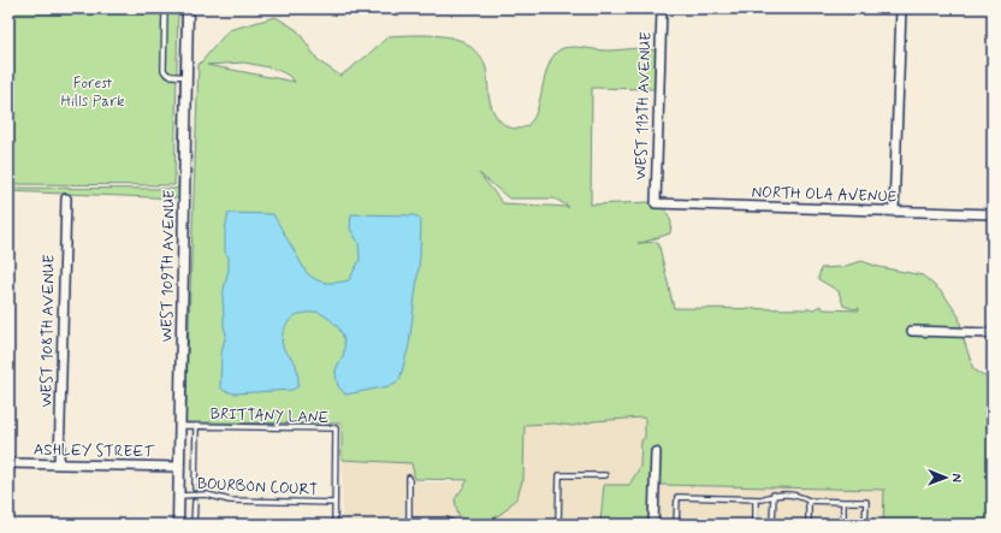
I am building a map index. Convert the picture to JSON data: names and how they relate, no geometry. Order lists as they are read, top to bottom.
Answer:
{
  "streets": {
    "street": [
      "WEST 113TH AVENUE",
      "NORTH OLA AVENUE",
      "WEST 109TH AVENUE",
      "WEST 108TH AVENUE",
      "ASHLEY STREET"
    ],
    "lane": ["BRITTANY LANE", "BOURBON COURT"]
  },
  "crossings": [
    ["WEST 113TH AVENUE", "NORTH OLA AVENUE"],
    ["WEST 109TH AVENUE", "BRITTANY LANE"],
    ["WEST 109TH AVENUE", "ASHLEY STREET"],
    ["WEST 109TH AVENUE", "BOURBON COURT"],
    ["WEST 108TH AVENUE", "ASHLEY STREET"],
    ["BRITTANY LANE", "BOURBON COURT"]
  ],
  "parks": ["Forest Hills Park"],
  "north": "right"
}
